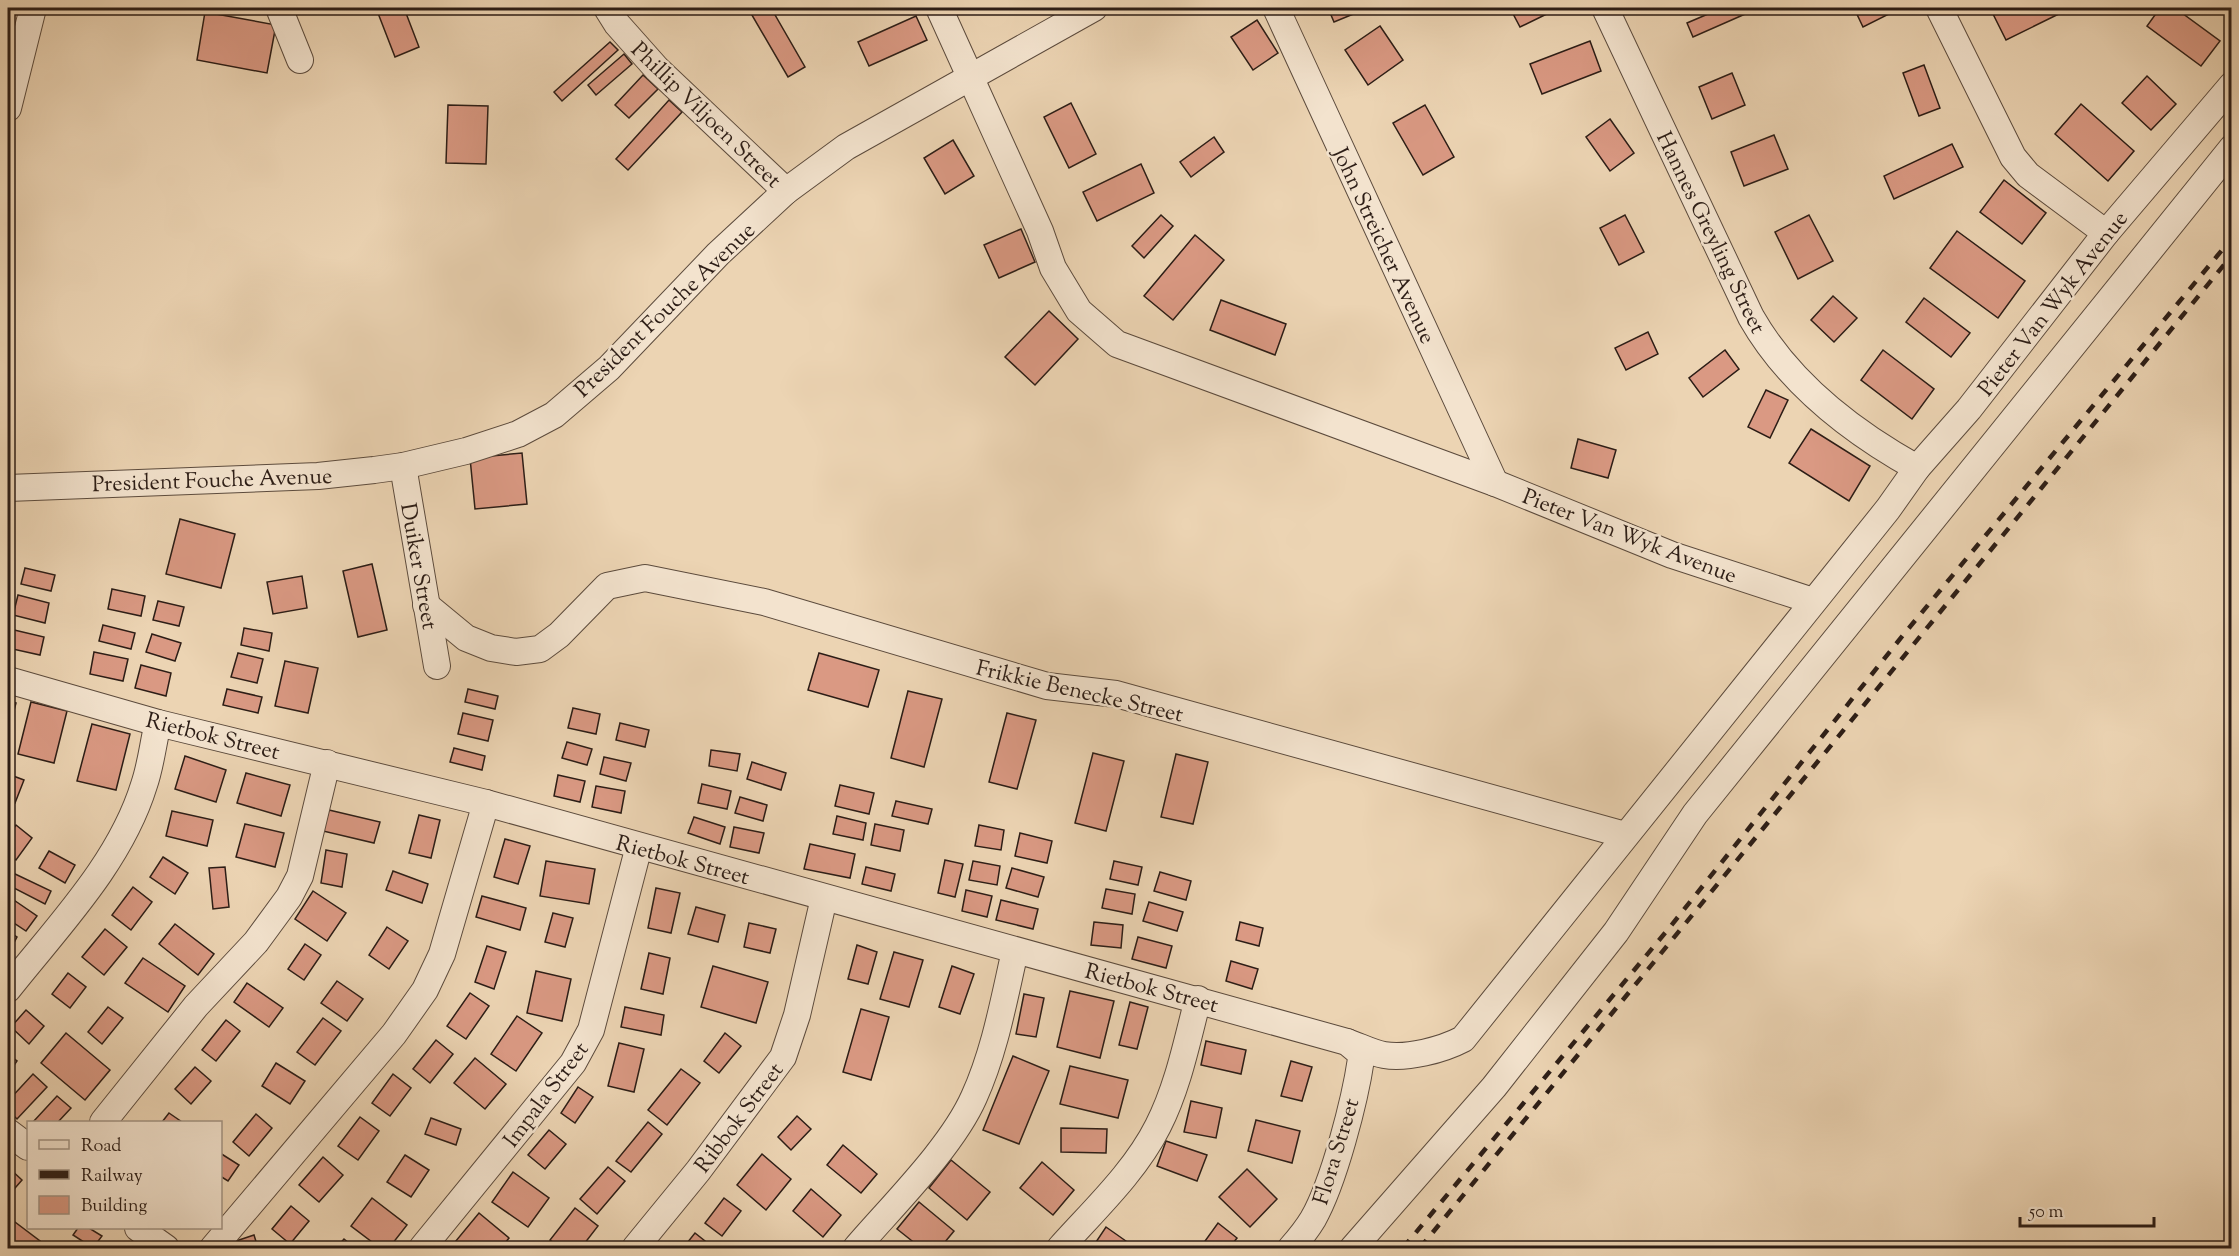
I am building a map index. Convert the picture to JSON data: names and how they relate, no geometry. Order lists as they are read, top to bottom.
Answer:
{
  "streets": {
    "street": [
      "Phillip Viljoen Street",
      "Hannes Greyling Street",
      "John Streicher Avenue",
      "Pieter Van Wyk Avenue",
      "President Fouche Avenue",
      "Duiker Street",
      "Frikkie Benecke Street",
      "Rietbok Street",
      "Impala Street",
      "Ribbok Street",
      "Flora Street"
    ]
  },
  "crossings": [
    ["Phillip Viljoen Street", "President Fouche Avenue"],
    ["Hannes Greyling Street", "Pieter Van Wyk Avenue"],
    ["John Streicher Avenue", "Pieter Van Wyk Avenue"],
    ["Pieter Van Wyk Avenue", "President Fouche Avenue"],
    ["Pieter Van Wyk Avenue", "Rietbok Street"],
    ["President Fouche Avenue", "Duiker Street"],
    ["Duiker Street", "Frikkie Benecke Street"],
    ["Frikkie Benecke Street", "Rietbok Street"],
    ["Rietbok Street", "Impala Street"],
    ["Rietbok Street", "Ribbok Street"],
    ["Rietbok Street", "Flora Street"]
  ],
  "legend": ["Road", "Railway", "Building"],
  "scale_bar": "50 m"
}
